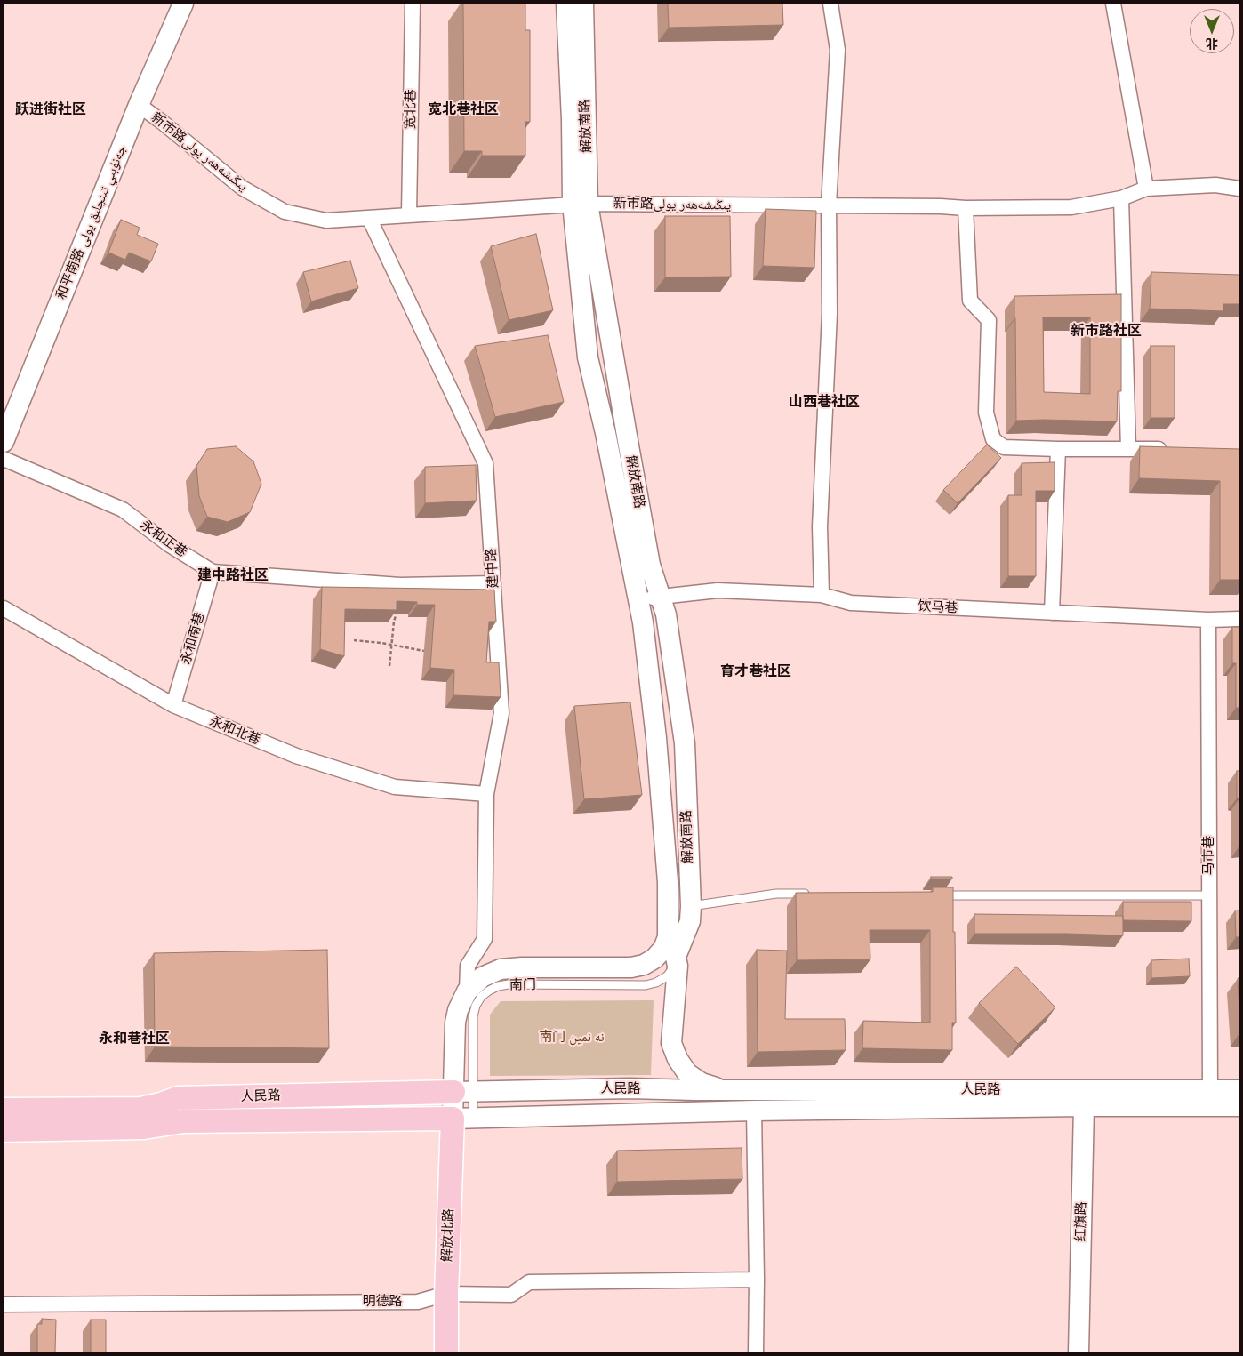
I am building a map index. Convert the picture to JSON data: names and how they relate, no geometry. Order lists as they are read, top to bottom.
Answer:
{
  "streets": {
    "main road": [
      "解放南路",
      "和平南路 جەنۇبىي تىنچلىق يولى",
      "人民路",
      "红旗路",
      "解放北路"
    ],
    "street": [
      "宽北巷",
      "新市路يىڭىشەھەر يولى",
      "永和正巷",
      "建中路",
      "饮马巷",
      "永和南巷",
      "永和北巷",
      "马市巷",
      "明德路"
    ],
    "lane": ["南门"]
  },
  "crossings": [
    ["宽北巷", "新市路يىڭىشەھەر يولى"],
    ["解放南路", "新市路يىڭىشەھەر يولى"],
    ["解放南路", "建中路"],
    ["解放南路", "饮马巷"],
    ["解放南路", "南门"],
    ["解放南路", "人民路"],
    ["解放南路", "解放北路"],
    ["新市路يىڭىشەھەر يولى", "和平南路 جەنۇبىي تىنچلىق يولى"],
    ["新市路يىڭىشەھەر يولى", "建中路"],
    ["永和正巷", "建中路"],
    ["永和正巷", "永和南巷"],
    ["建中路", "永和北巷"],
    ["饮马巷", "马市巷"],
    ["永和南巷", "永和北巷"],
    ["马市巷", "人民路"],
    ["南门", "人民路"],
    ["人民路", "红旗路"],
    ["人民路", "解放北路"],
    ["解放北路", "明德路"]
  ],
  "districts": [
    "跃进街社区",
    "宽北巷社区",
    "新市路社区",
    "山西巷社区",
    "建中路社区",
    "育才巷社区",
    "永和巷社区"
  ],
  "parks": ["南门 نە نمين"],
  "north": "bottom"
}
